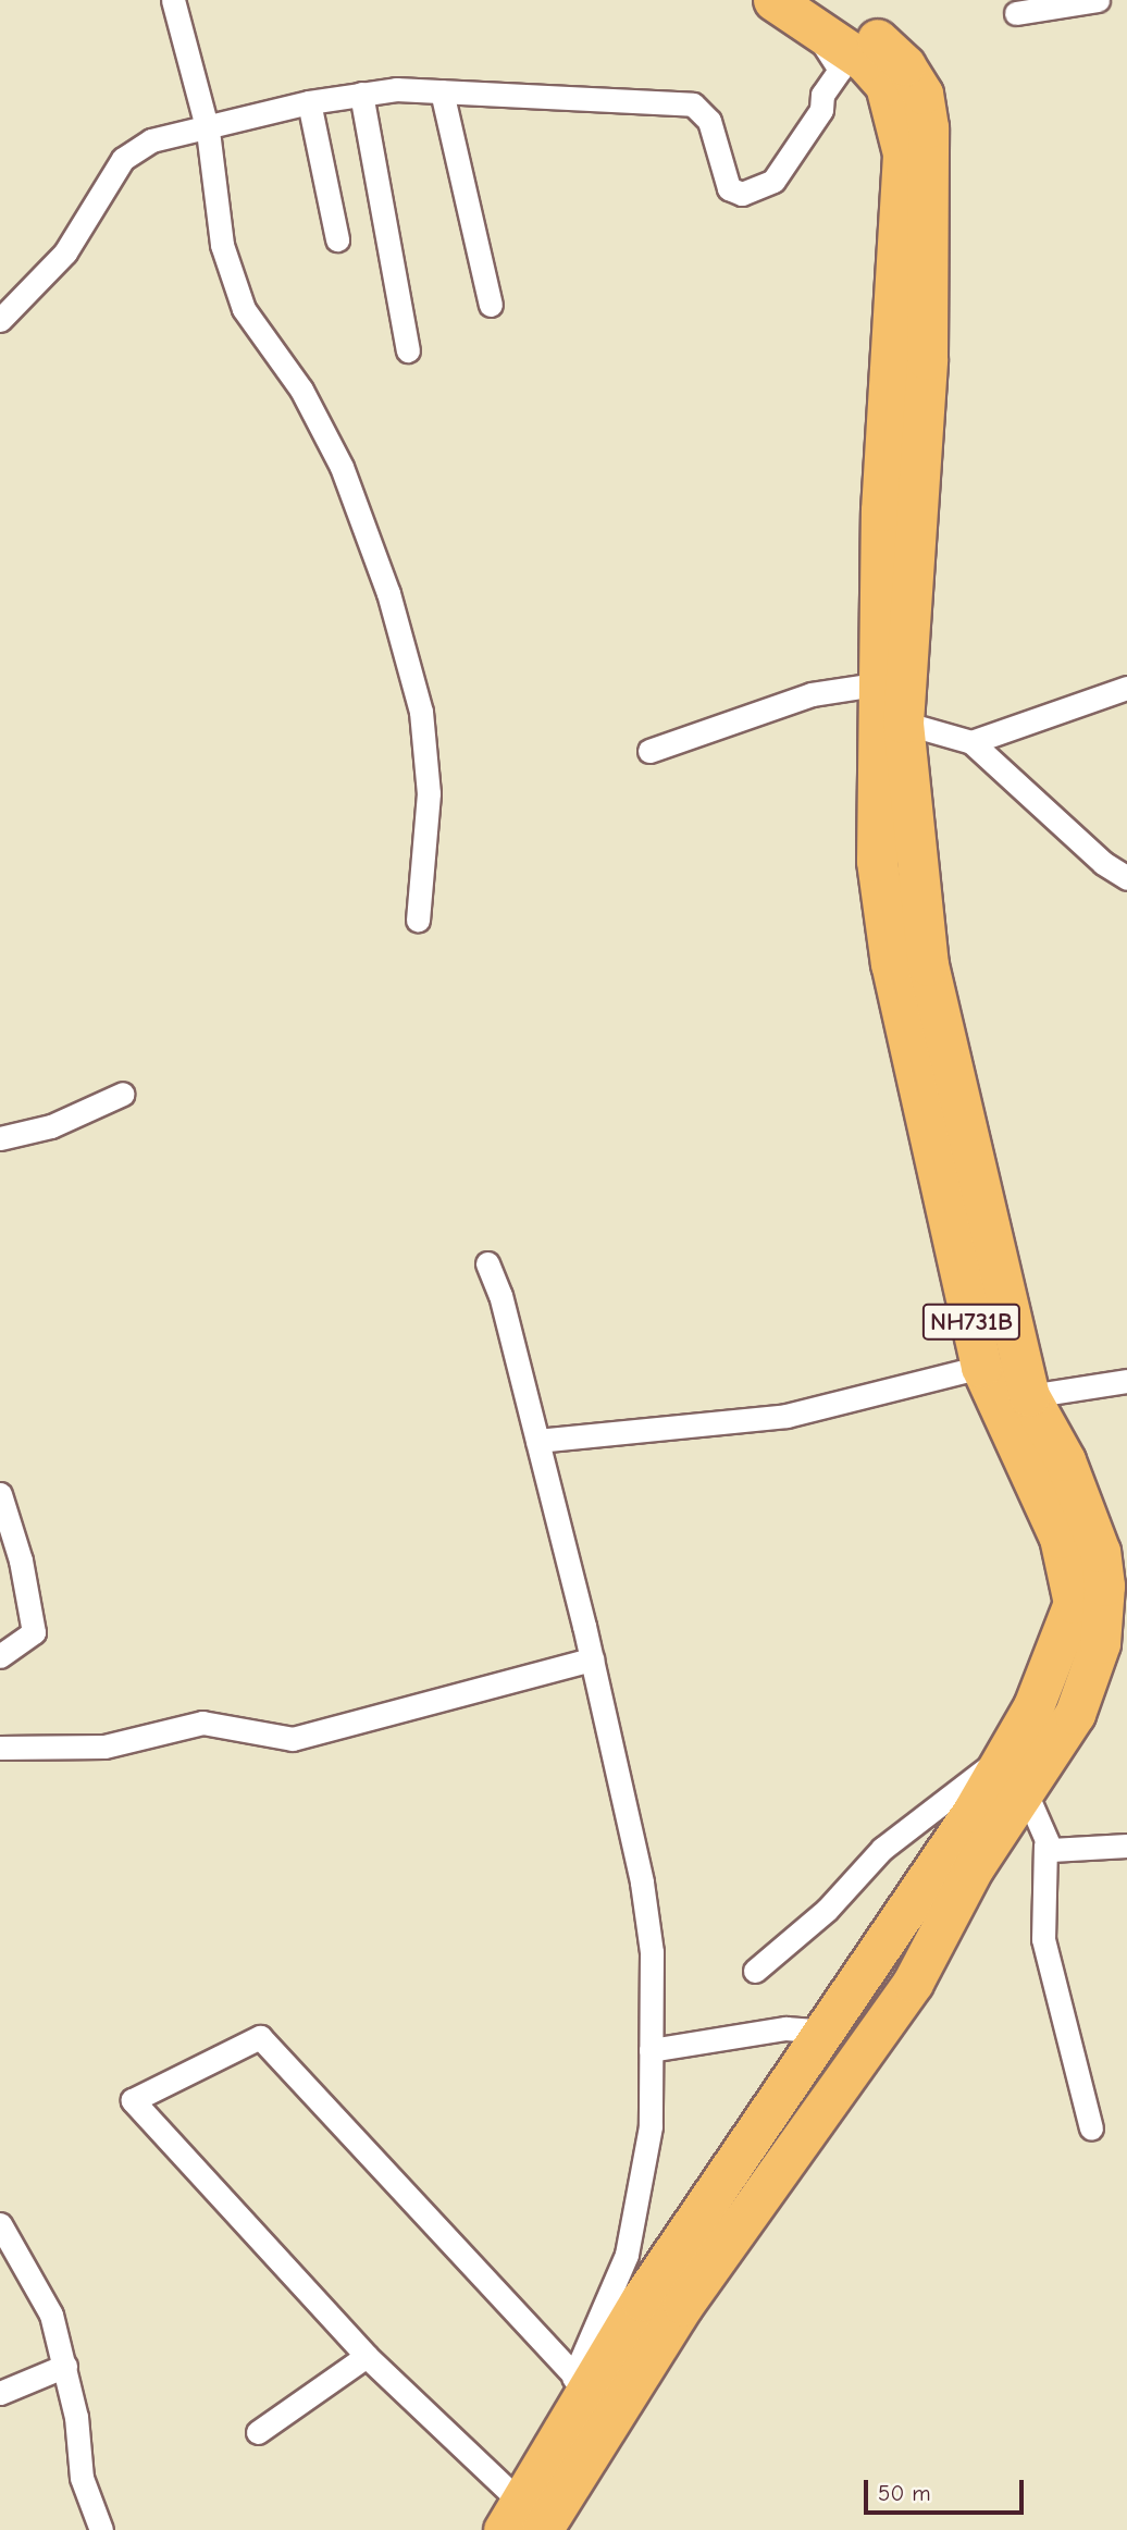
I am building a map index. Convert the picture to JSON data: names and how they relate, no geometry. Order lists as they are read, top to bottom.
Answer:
{
  "streets": {
    "highway": ["NH731B"]
  },
  "scale_bar": "50 m"
}
